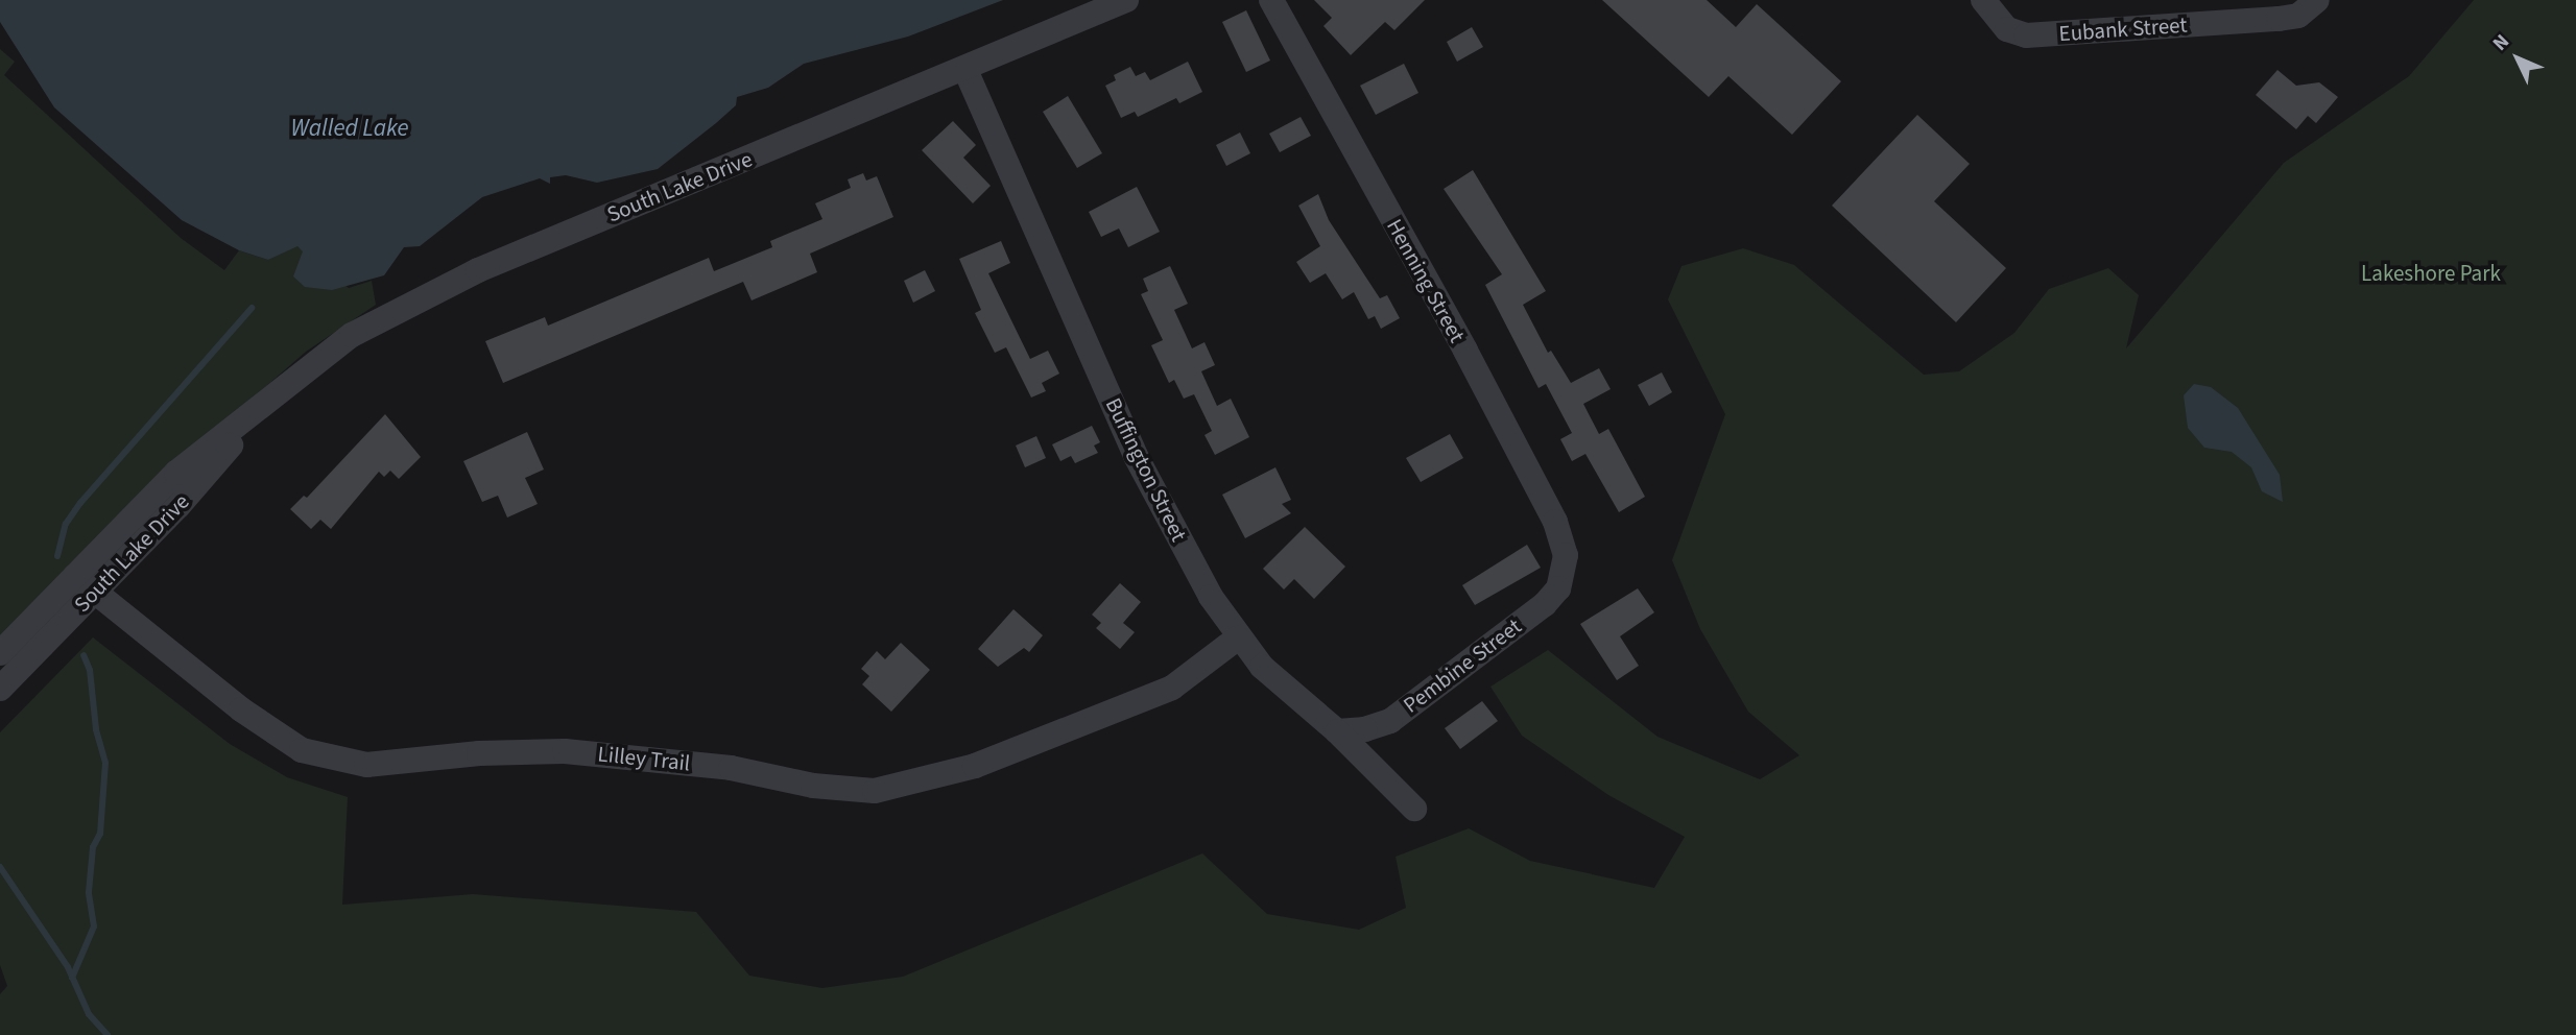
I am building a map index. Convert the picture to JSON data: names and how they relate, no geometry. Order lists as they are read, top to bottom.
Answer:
{
  "streets": {
    "street": [
      "Eubank Street",
      "South Lake Drive",
      "Henning Street",
      "Buffington Street",
      "Pembine Street",
      "Lilley Trail"
    ]
  },
  "crossings": [
    ["South Lake Drive", "Buffington Street"],
    ["South Lake Drive", "Lilley Trail"],
    ["Henning Street", "Pembine Street"],
    ["Buffington Street", "Pembine Street"],
    ["Buffington Street", "Lilley Trail"]
  ],
  "water": ["Walled Lake"],
  "parks": ["Lakeshore Park"],
  "north": "top left"
}
